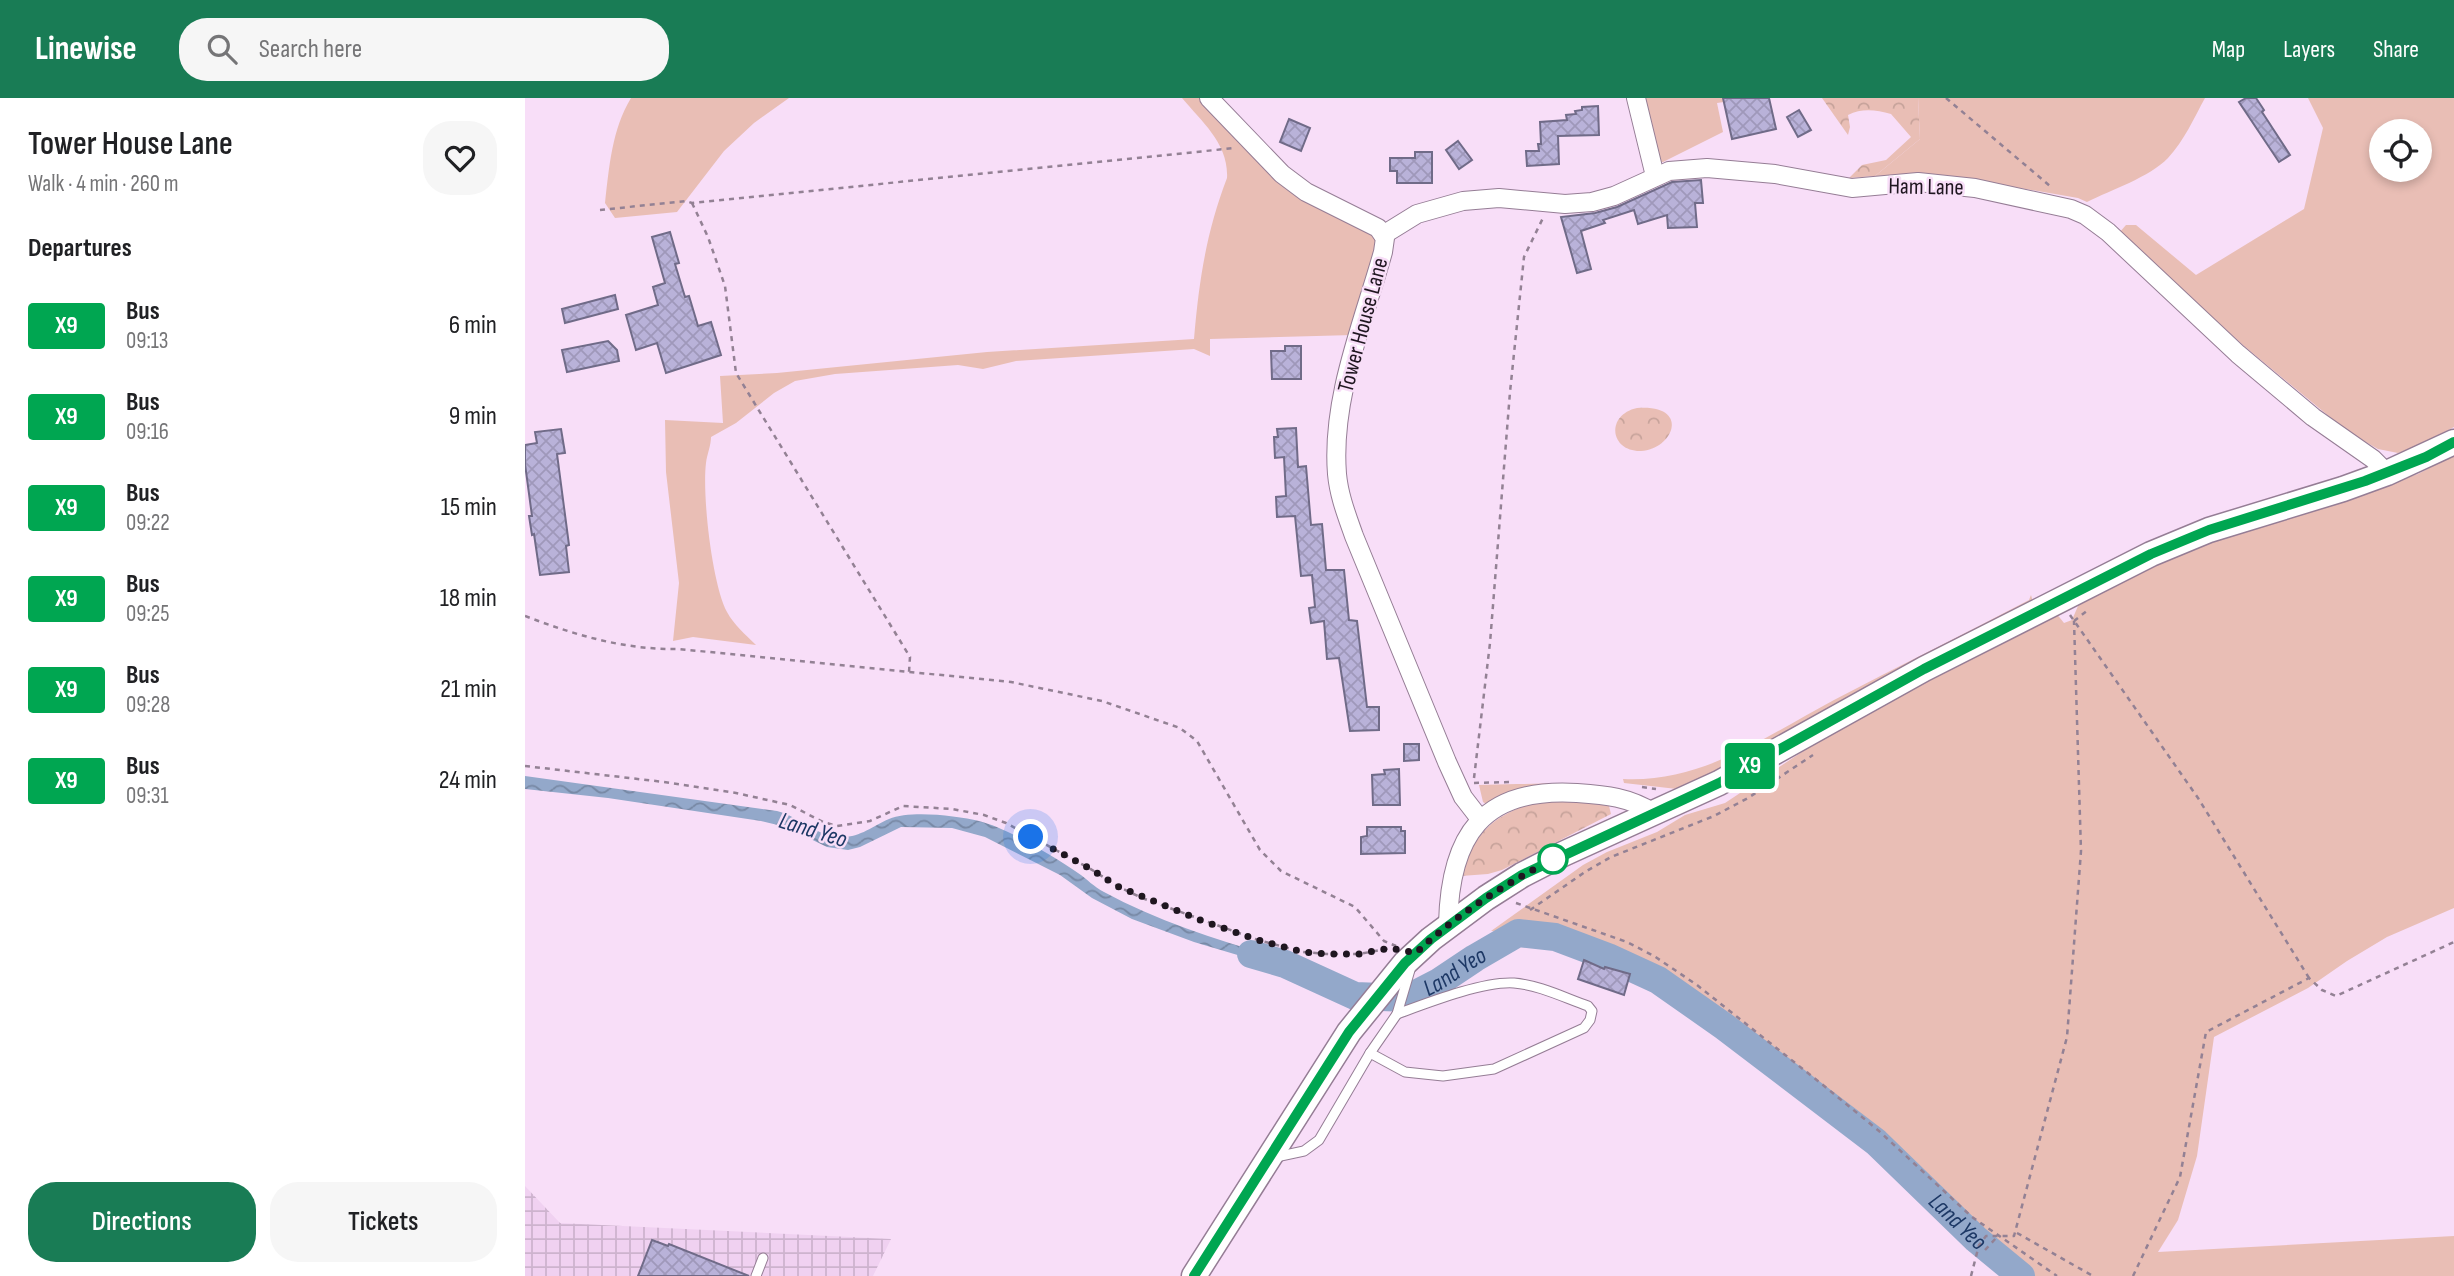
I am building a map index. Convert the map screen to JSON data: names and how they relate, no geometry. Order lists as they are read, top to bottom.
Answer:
{
  "streets": {
    "street": ["Ham Lane", "Tower House Lane"]
  },
  "crossings": [
    ["Ham Lane", "Tower House Lane"]
  ],
  "water": ["Land Yeo"],
  "lines": ["bus line X9"],
  "page": {
    "header": "Linewise",
    "search": "Search here",
    "nav": ["Map", "Layers", "Share"],
    "heading": [
      ["Tower House Lane", "Walk · 4 min · 260 m"],
      "Departures"
    ],
    "on_map": "X9",
    "list": [
      {
        "mark": "X9",
        "name": "Bus",
        "note": "09:13",
        "value": "6 min"
      },
      {
        "mark": "X9",
        "name": "Bus",
        "note": "09:16",
        "value": "9 min"
      },
      {
        "mark": "X9",
        "name": "Bus",
        "note": "09:22",
        "value": "15 min"
      },
      {
        "mark": "X9",
        "name": "Bus",
        "note": "09:25",
        "value": "18 min"
      },
      {
        "mark": "X9",
        "name": "Bus",
        "note": "09:28",
        "value": "21 min"
      },
      {
        "mark": "X9",
        "name": "Bus",
        "note": "09:31",
        "value": "24 min"
      }
    ],
    "buttons": ["Directions", "Tickets"]
  }
}
